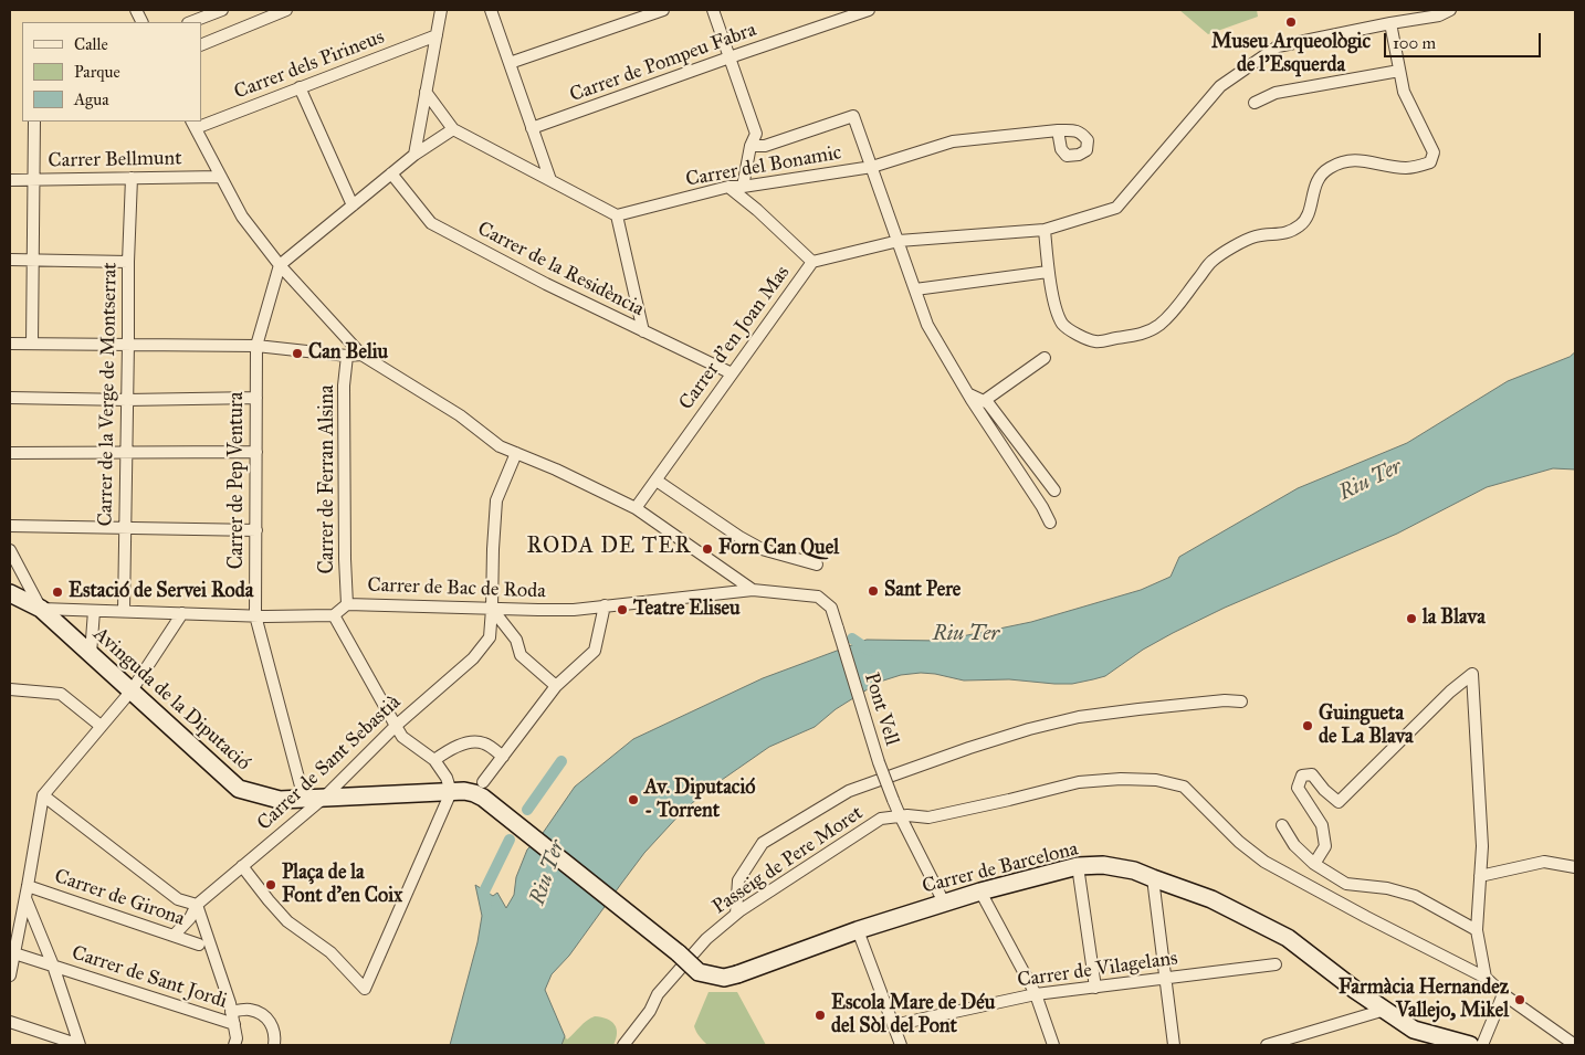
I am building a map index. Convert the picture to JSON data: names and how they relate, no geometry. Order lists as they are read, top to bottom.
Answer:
{
  "streets": {
    "street": [
      "Carrer de Pompeu Fabra",
      "Carrer dels Pirineus",
      "Carrer Bellmunt",
      "Carrer del Bonamic",
      "Carrer de la Residència",
      "Carrer d'en Joan Mas",
      "Carrer de la Verge de Montserrat",
      "Carrer de Ferran Alsina",
      "Carrer de Pep Ventura",
      "Carrer de Bac de Roda",
      "Avinguda de la Diputació",
      "Pont Vell",
      "Carrer de Sant Sebastià",
      "Passeig de Pere Moret",
      "Carrer de Barcelona",
      "Carrer de Girona",
      "Carrer de Vilagelans",
      "Carrer de Sant Jordi"
    ]
  },
  "crossings": [
    ["Carrer Bellmunt", "Carrer de la Verge de Montserrat"],
    ["Carrer de la Residència", "Carrer d'en Joan Mas"],
    ["Carrer de Ferran Alsina", "Carrer de Bac de Roda"],
    ["Carrer de Pep Ventura", "Avinguda de la Diputació"],
    ["Carrer de Bac de Roda", "Pont Vell"],
    ["Carrer de Bac de Roda", "Carrer de Sant Sebastià"],
    ["Avinguda de la Diputació", "Carrer de Sant Sebastià"],
    ["Avinguda de la Diputació", "Carrer de Barcelona"],
    ["Pont Vell", "Passeig de Pere Moret"],
    ["Pont Vell", "Carrer de Barcelona"],
    ["Carrer de Sant Sebastià", "Carrer de Girona"]
  ],
  "districts": ["RODA DE TER"],
  "water": ["Riu Ter"],
  "places": [
    "Museu Arqueològic de l'Esquerda",
    "Can Beliu",
    "Forn Can Quel",
    "Sant Pere",
    "Estació de Servei Roda",
    "Teatre Eliseu",
    "la Blava",
    "Guingueta de La Blava",
    "Av. Diputació - Torrent",
    "Plaça de la Font d'en Coix",
    "Farmàcia Hernandez Vallejo, Mikel",
    "Escola Mare de Déu del Sòl del Pont"
  ],
  "legend": ["Calle", "Parque", "Agua"],
  "scale_bar": "100 m"
}
